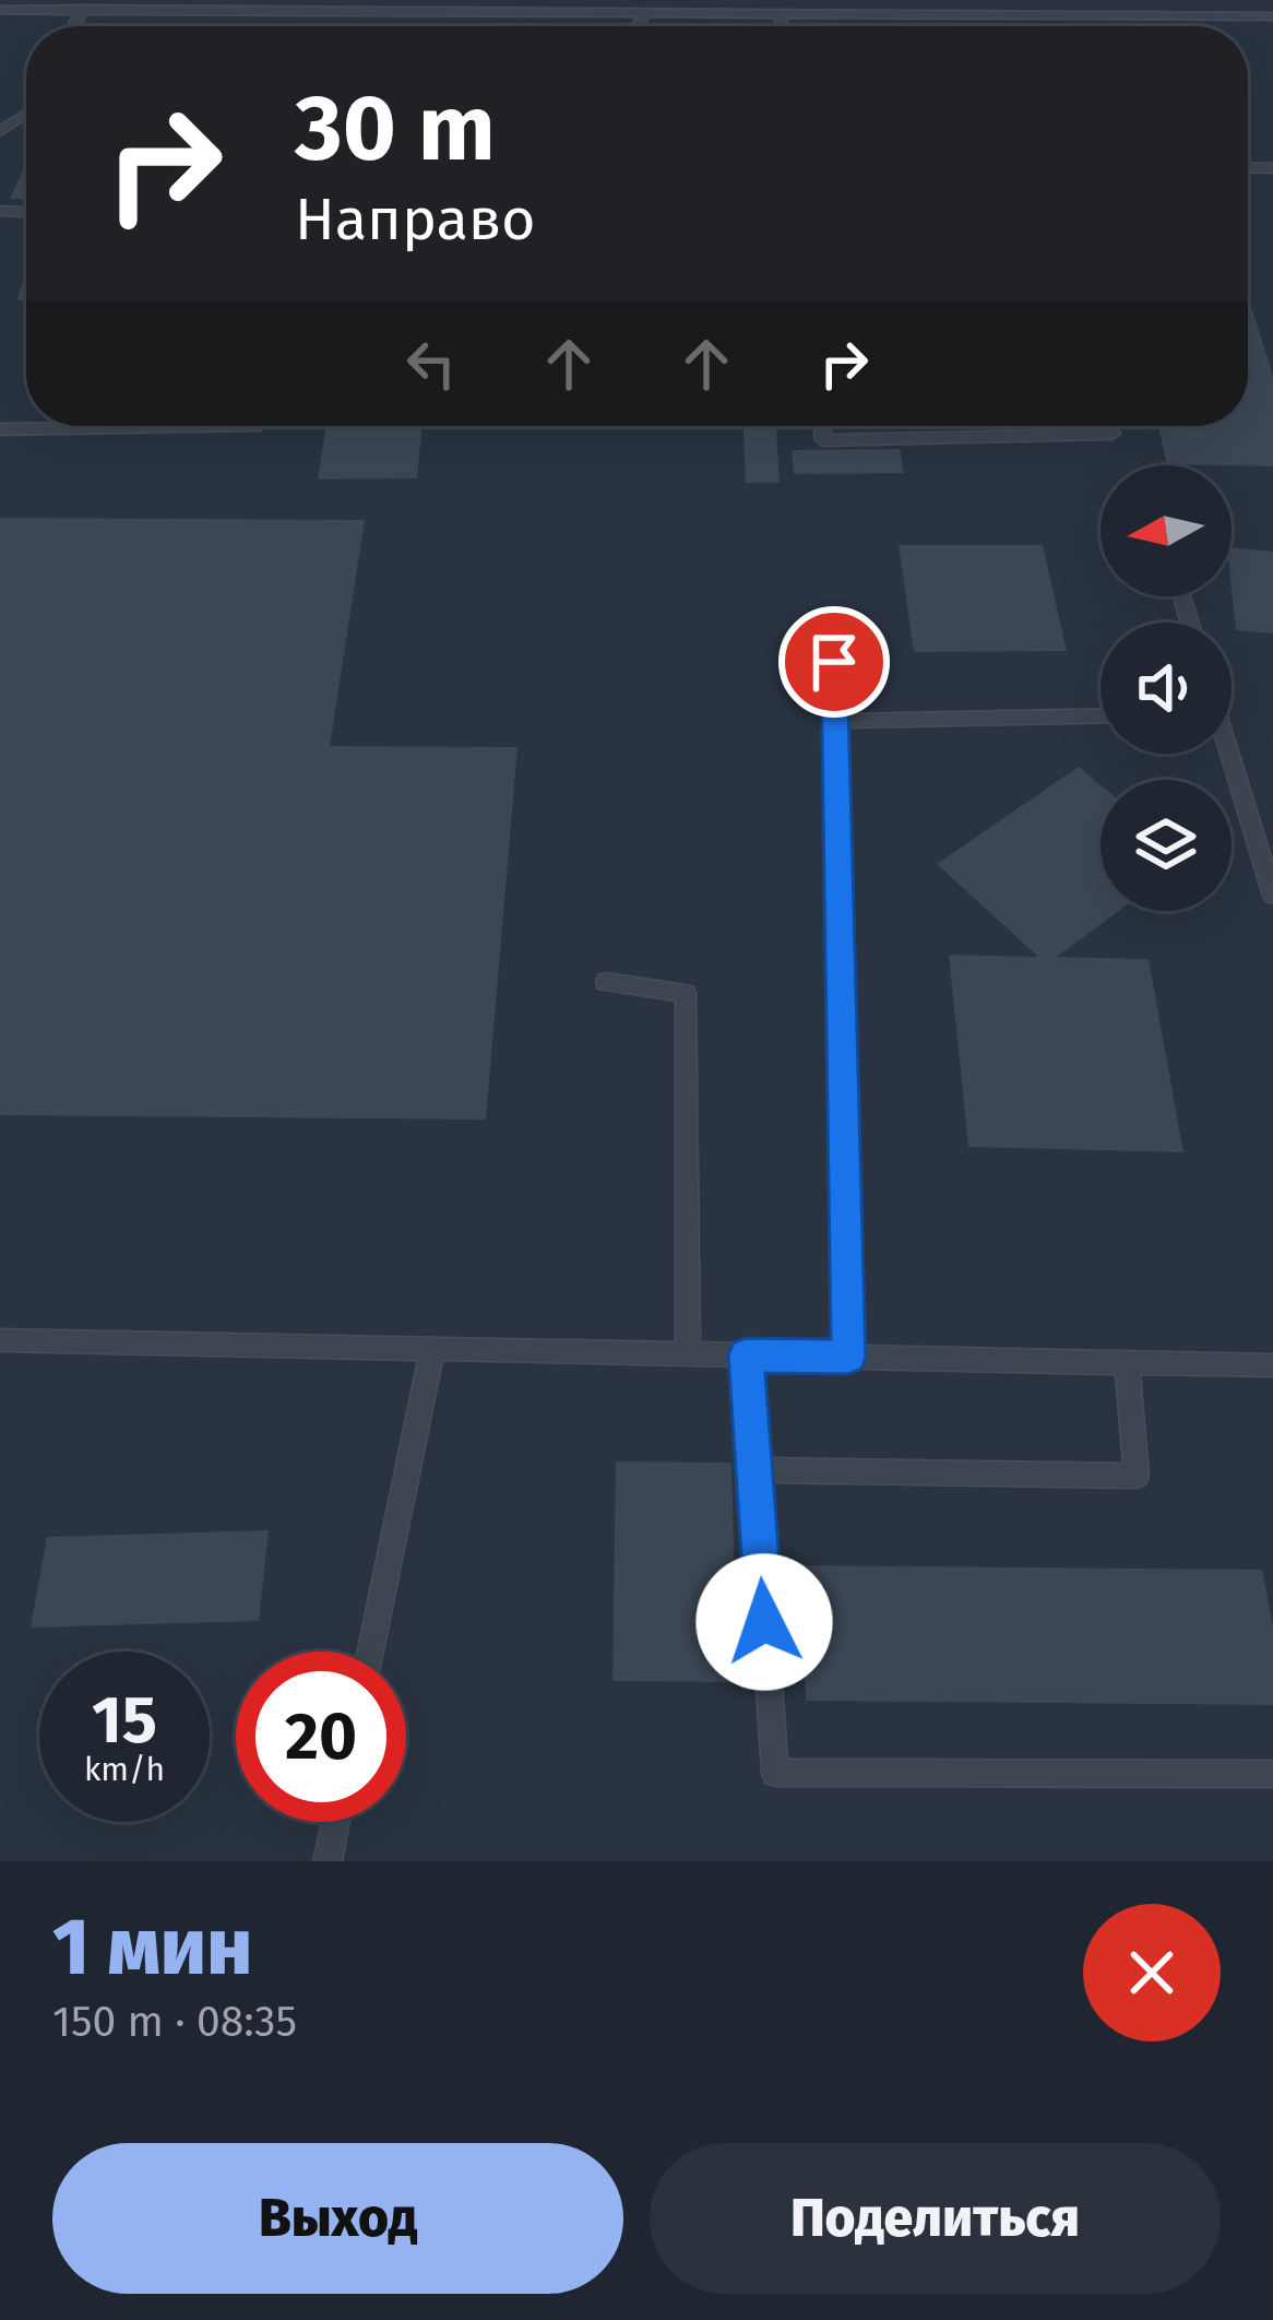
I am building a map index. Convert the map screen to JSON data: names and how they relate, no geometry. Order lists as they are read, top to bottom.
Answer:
{
  "north": "left",
  "page": {
    "turn": ["30 m", "Направо"],
    "speed": "15 km/h",
    "limit": "20",
    "heading": ["1 мин", "150 m · 08:35"],
    "buttons": ["Выход", "Поделиться"]
  }
}
